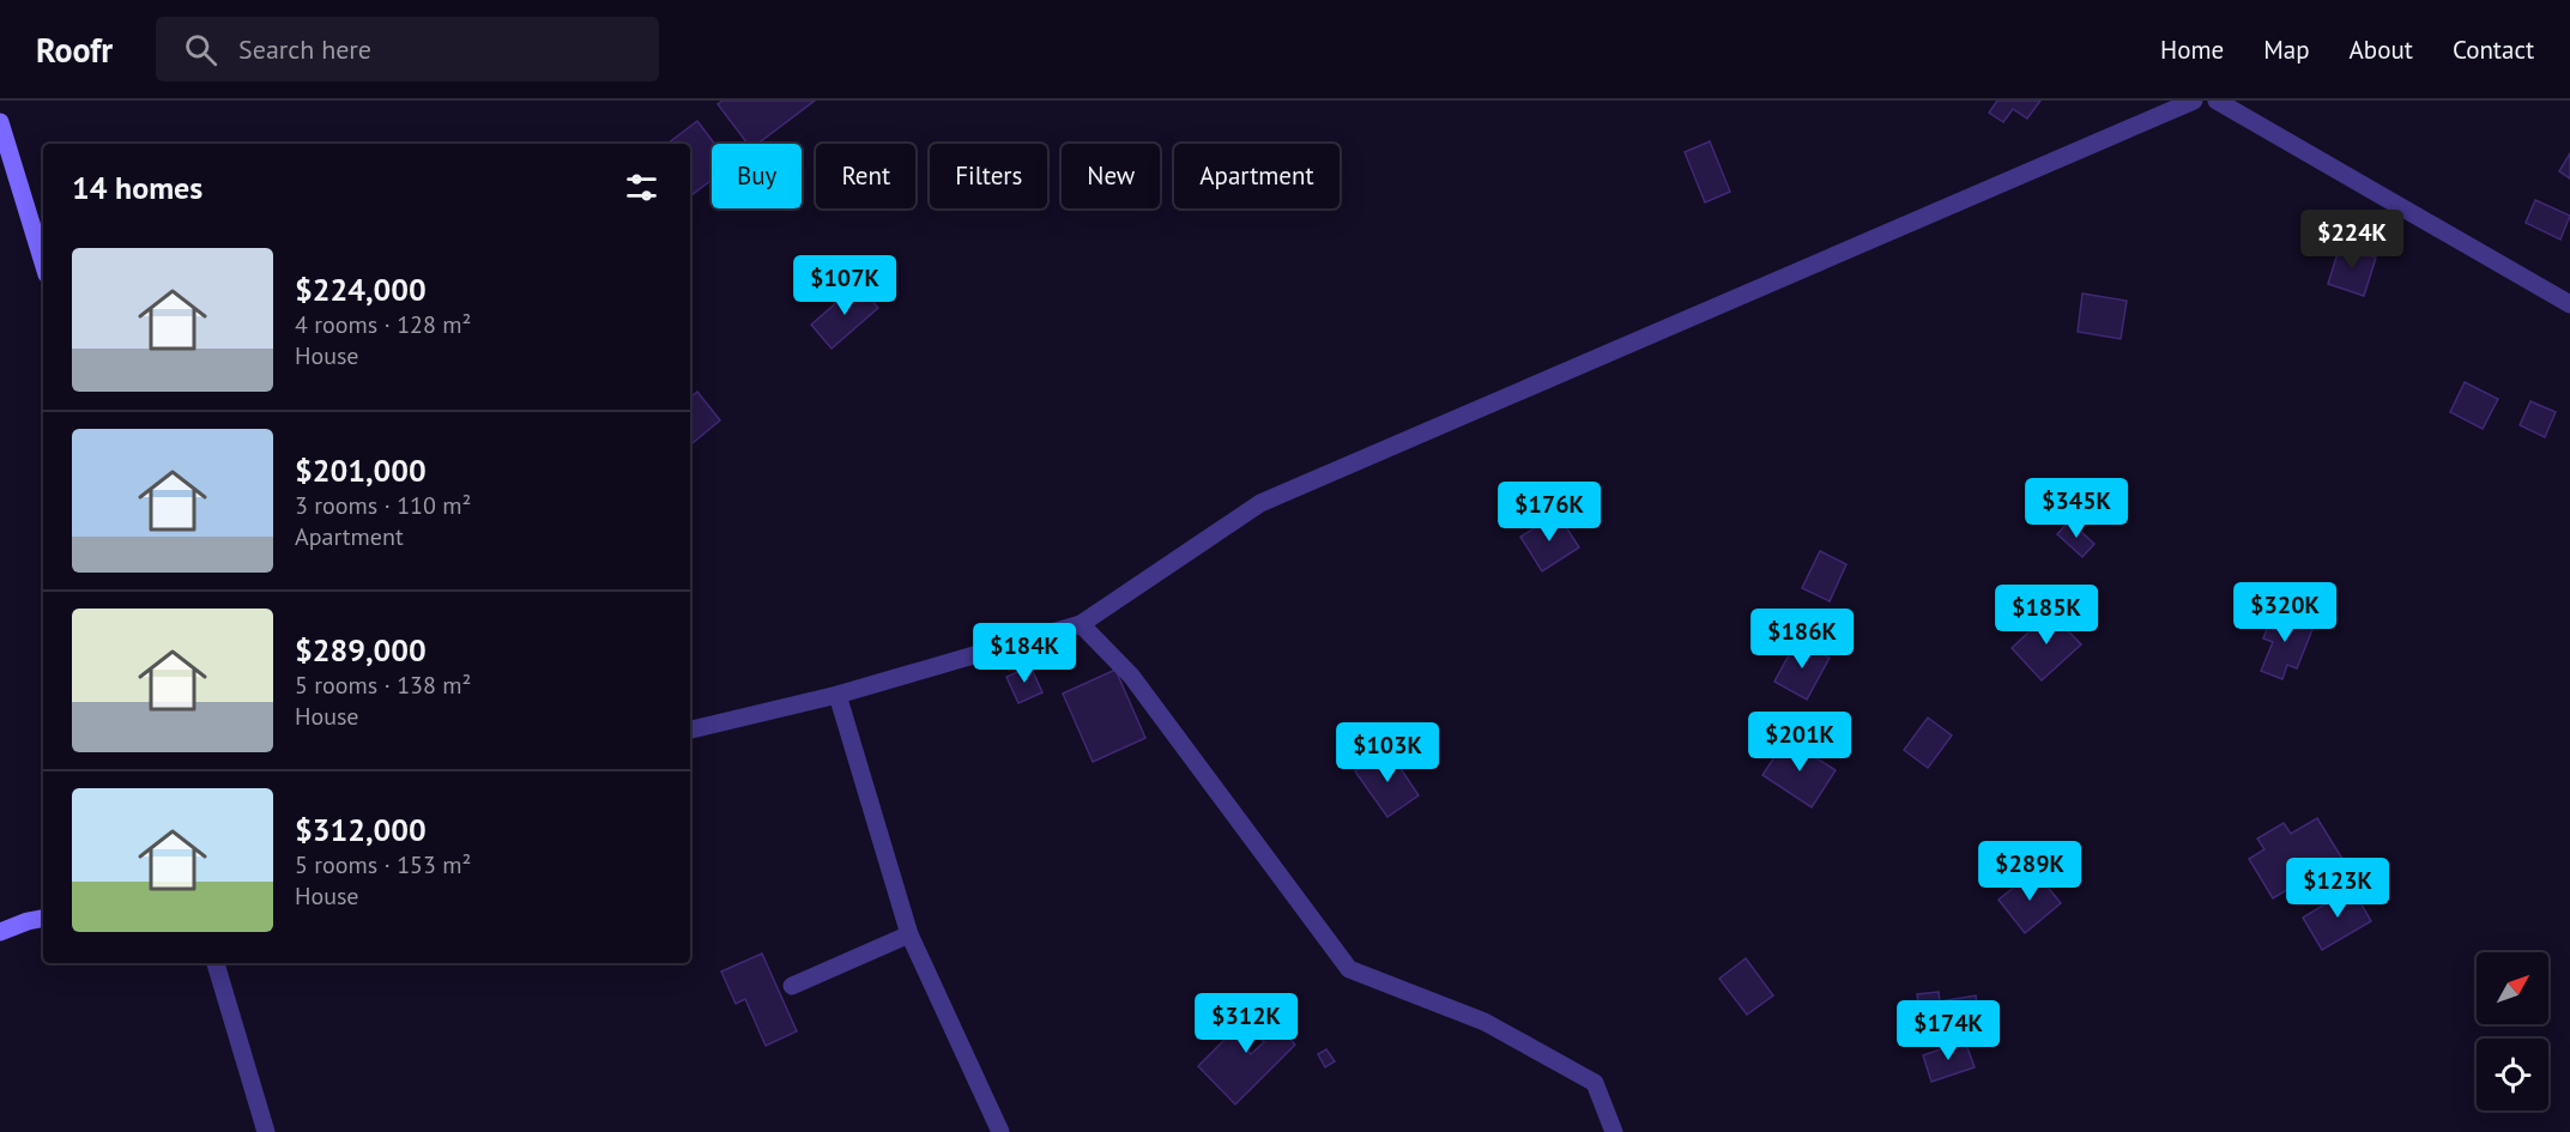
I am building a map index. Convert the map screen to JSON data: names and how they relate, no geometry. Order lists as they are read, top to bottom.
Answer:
{
  "north": "top right",
  "page": {
    "header": "Roofr",
    "search": "Search here",
    "nav": [
      "Home",
      "Map",
      "About",
      "Contact"
    ],
    "chip": [
      "Buy",
      "Rent",
      "Filters",
      "New",
      "Apartment"
    ],
    "heading": "14 homes",
    "price": [
      "$224K",
      "$107K",
      "$345K",
      "$176K",
      "$320K",
      "$185K",
      "$186K",
      "$184K",
      "$201K",
      "$103K",
      "$289K",
      "$123K",
      "$312K",
      "$174K"
    ],
    "list": [
      {
        "name": "$224,000",
        "note": "4 rooms · 128 m² · House"
      },
      {
        "name": "$201,000",
        "note": "3 rooms · 110 m² · Apartment"
      },
      {
        "name": "$289,000",
        "note": "5 rooms · 138 m² · House"
      },
      {
        "name": "$312,000",
        "note": "5 rooms · 153 m² · House"
      }
    ]
  }
}
